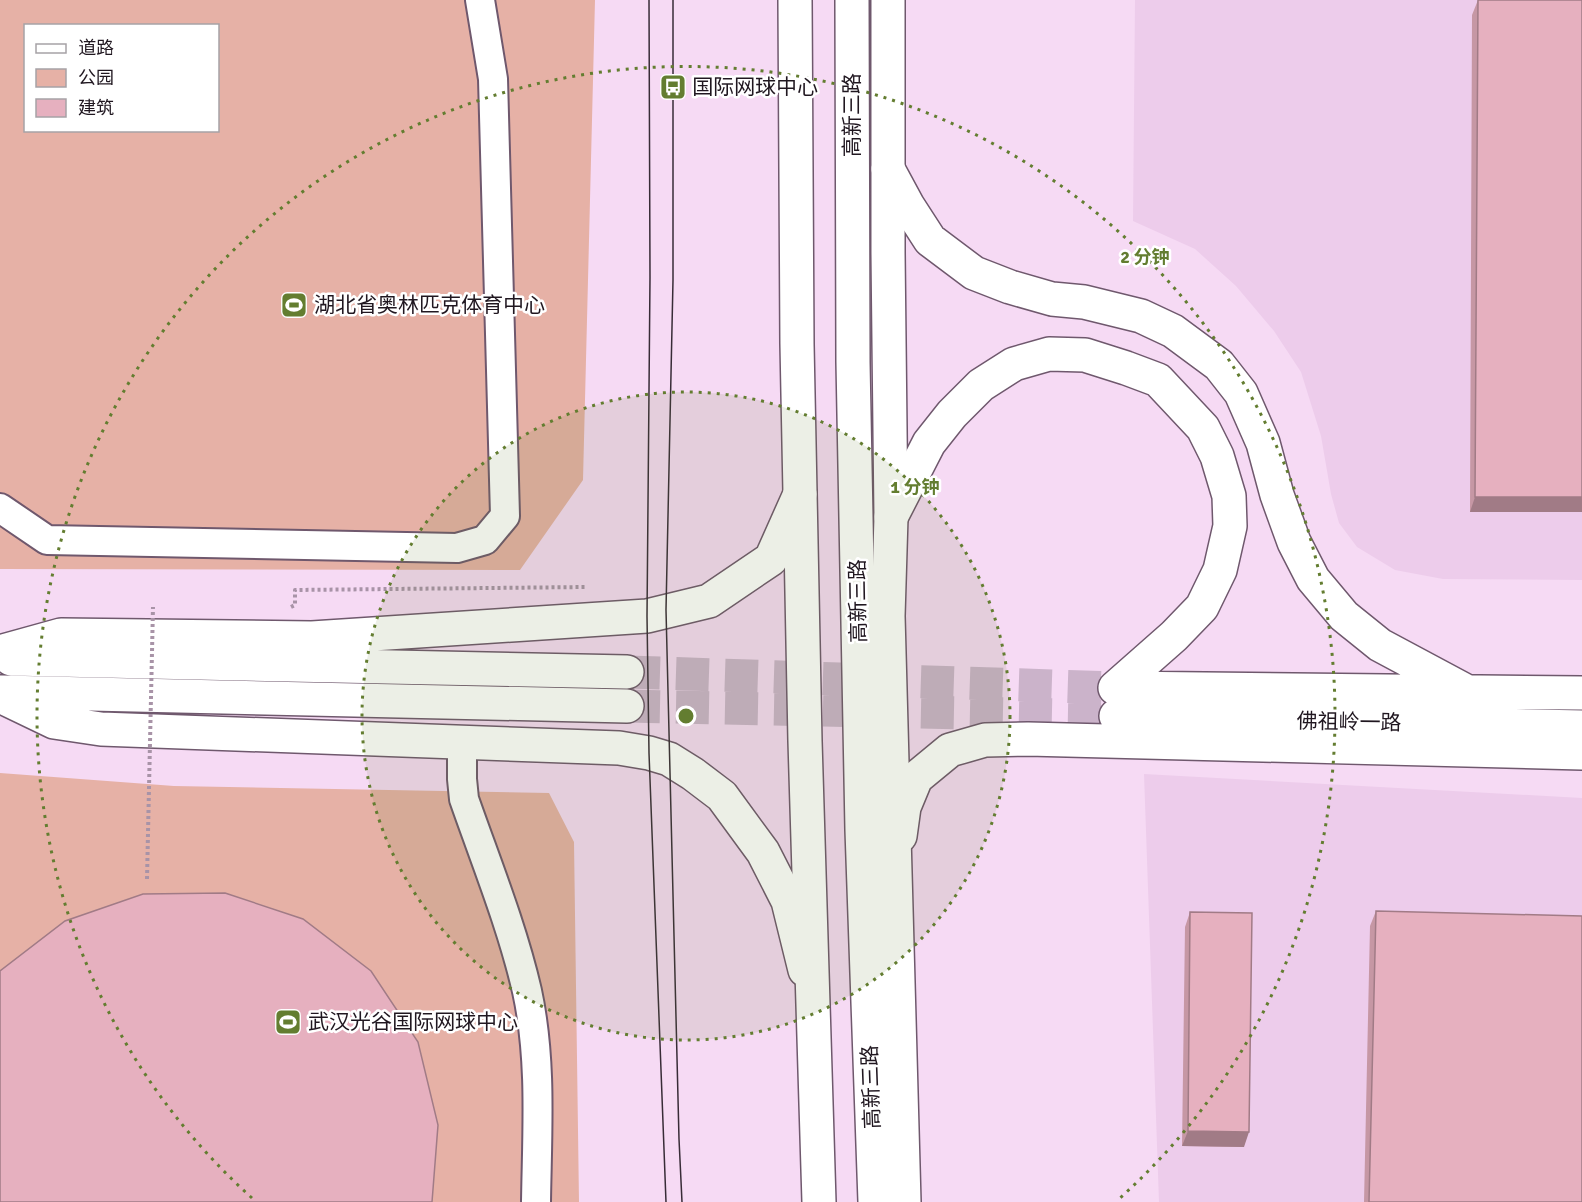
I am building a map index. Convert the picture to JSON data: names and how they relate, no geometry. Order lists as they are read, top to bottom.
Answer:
{
  "streets": {
    "main road": ["高新三路", "佛祖岭一路"]
  },
  "places": {
    "bus stop": ["国际网球中心"],
    "sports": ["湖北省奥林匹克体育中心", "武汉光谷国际网球中心"]
  },
  "legend": ["道路", "公园", "建筑"],
  "rings": ["2 分钟", "1 分钟"]
}
